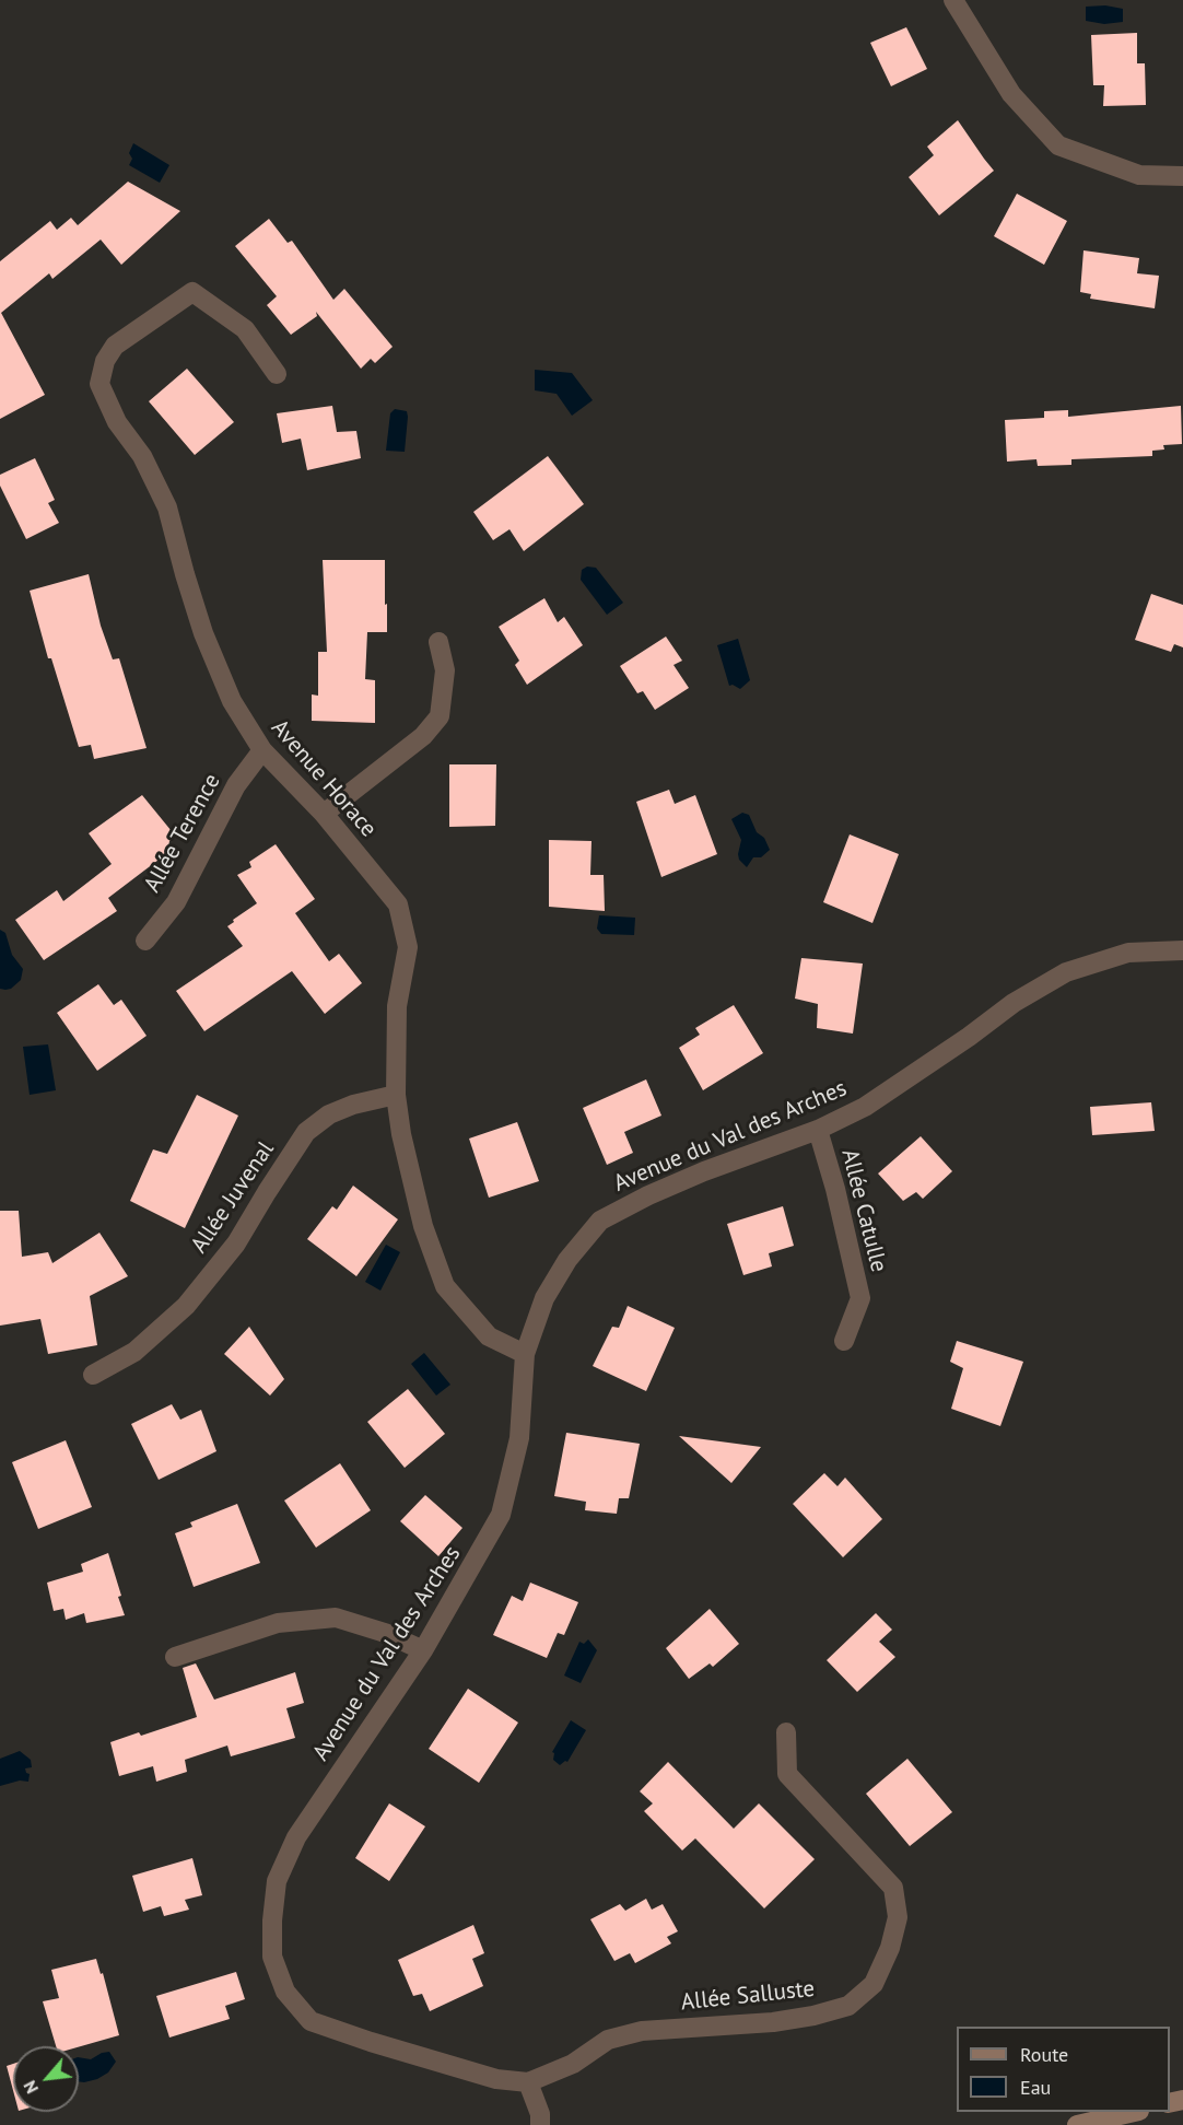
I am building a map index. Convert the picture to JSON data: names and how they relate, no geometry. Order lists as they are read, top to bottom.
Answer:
{
  "streets": {
    "street": [
      "Avenue Horace",
      "Allée Terence",
      "Avenue du Val des Arches",
      "Allée Juvenal",
      "Allée Catulle",
      "Allée Salluste"
    ]
  },
  "crossings": [
    ["Avenue Horace", "Allée Terence"],
    ["Avenue Horace", "Avenue du Val des Arches"],
    ["Avenue Horace", "Allée Juvenal"],
    ["Avenue du Val des Arches", "Allée Catulle"],
    ["Avenue du Val des Arches", "Allée Salluste"]
  ],
  "legend": ["Route", "Eau"],
  "north": "bottom left"
}
